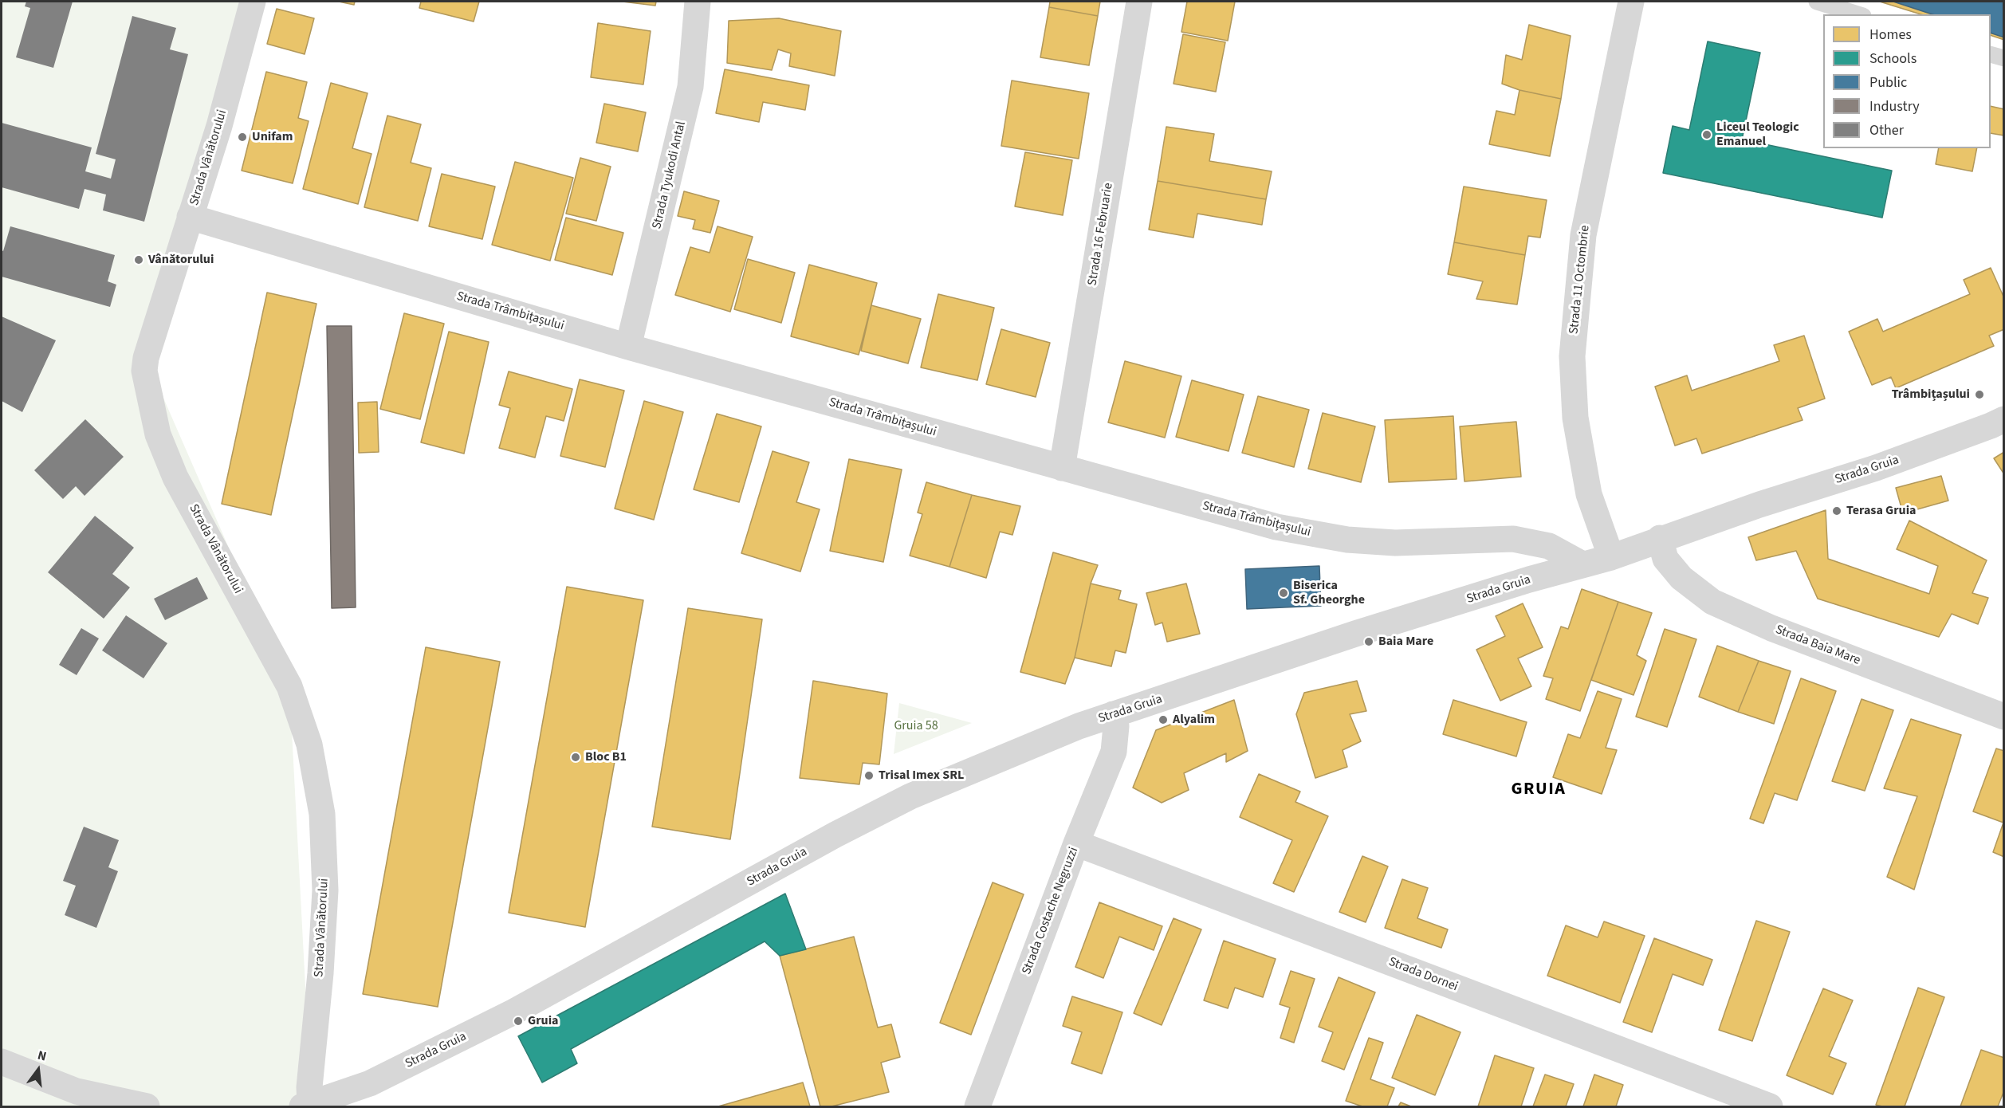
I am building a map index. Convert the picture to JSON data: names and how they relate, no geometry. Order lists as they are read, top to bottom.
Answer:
{
  "streets": {
    "street": [
      "Strada Vânătorului",
      "Strada Tyukodi Antal",
      "Strada 16 Februarie",
      "Strada 11 Octombrie",
      "Strada Trâmbițașului",
      "Strada Gruia",
      "Strada Baia Mare",
      "Strada Costache Negruzzi",
      "Strada Dornei"
    ]
  },
  "crossings": [
    ["Strada Vânătorului", "Strada Trâmbițașului"],
    ["Strada Vânătorului", "Strada Gruia"],
    ["Strada Tyukodi Antal", "Strada Trâmbițașului"],
    ["Strada 16 Februarie", "Strada Trâmbițașului"],
    ["Strada 11 Octombrie", "Strada Gruia"],
    ["Strada Trâmbițașului", "Strada Gruia"],
    ["Strada Gruia", "Strada Baia Mare"],
    ["Strada Gruia", "Strada Costache Negruzzi"],
    ["Strada Costache Negruzzi", "Strada Dornei"]
  ],
  "districts": ["GRUIA"],
  "parks": ["Gruia 58"],
  "places": [
    "Liceul Teologic Emanuel",
    "Unifam",
    "Vânătorului",
    "Trâmbițașului",
    "Terasa Gruia",
    "Biserica Sf. Gheorghe",
    "Baia Mare",
    "Alyalim",
    "Bloc B1",
    "Trisal Imex SRL",
    "Gruia"
  ],
  "legend": [
    "Homes",
    "Schools",
    "Public",
    "Industry",
    "Other"
  ],
  "north": "top"
}
